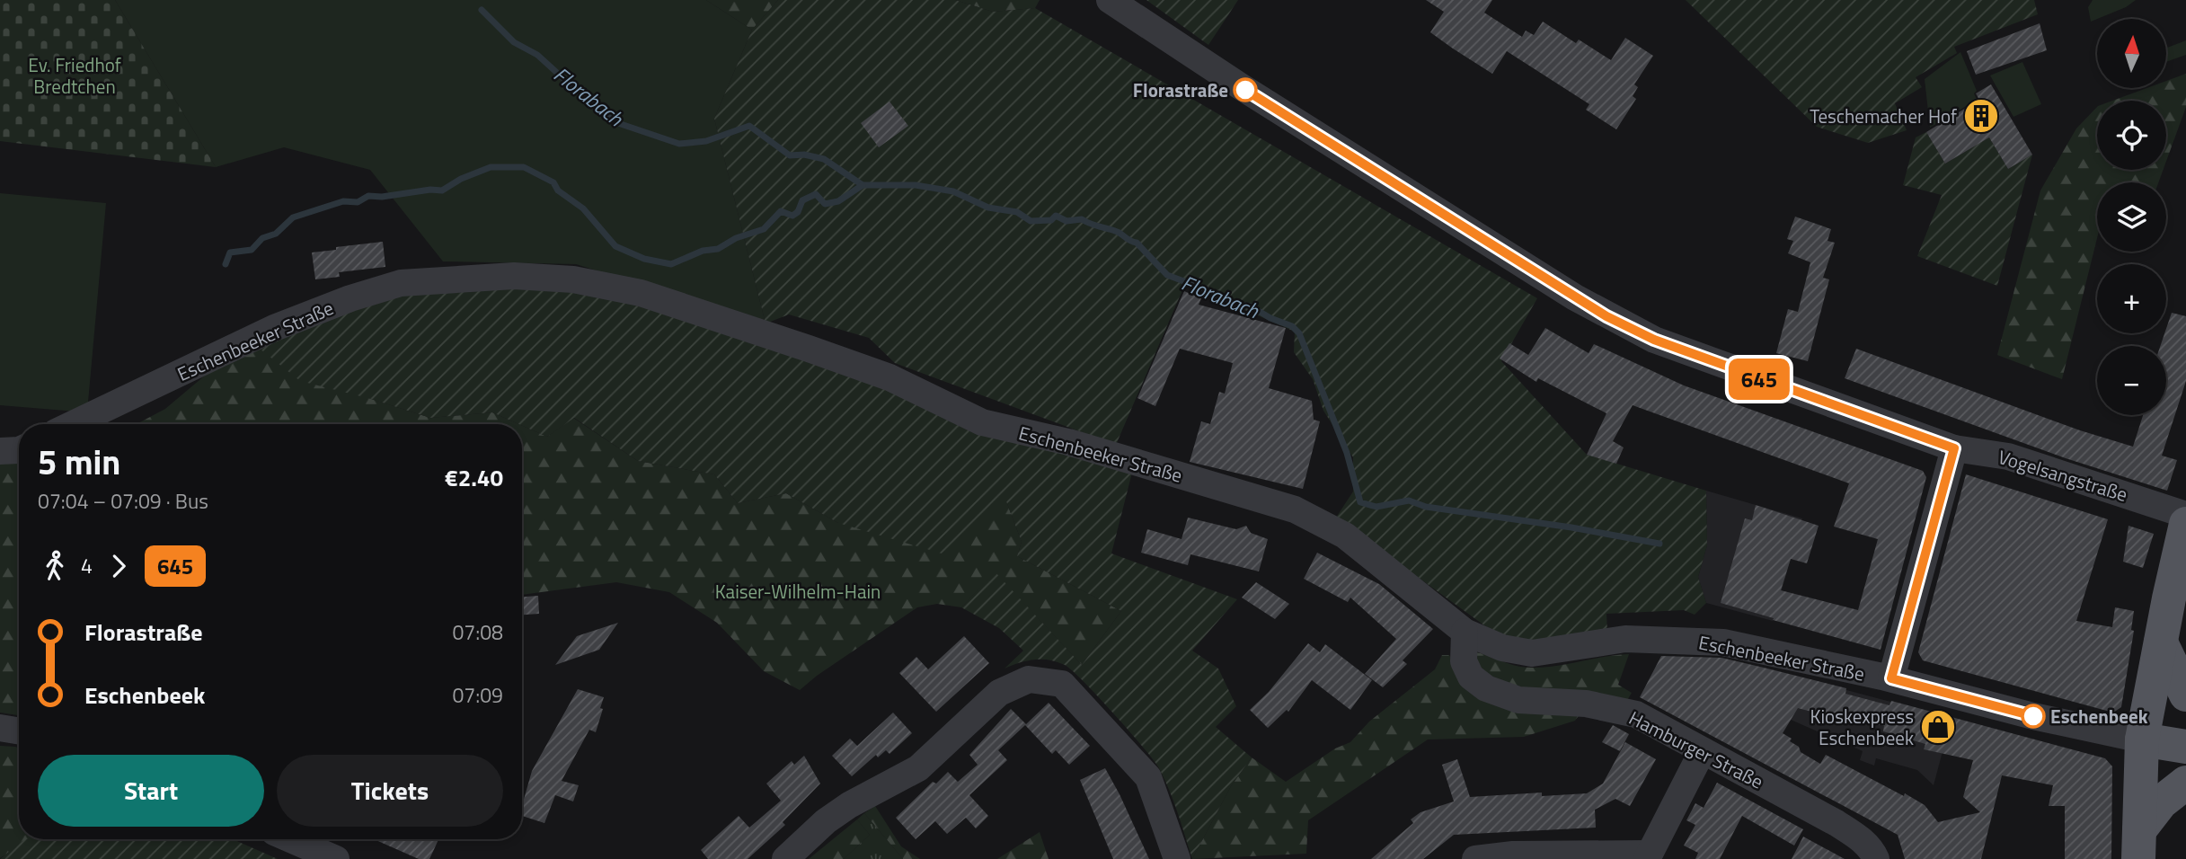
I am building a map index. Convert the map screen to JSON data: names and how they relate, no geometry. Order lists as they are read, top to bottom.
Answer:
{
  "streets": {
    "street": ["Eschenbeeker Straße", "Vogelsangstraße", "Hamburger Straße"]
  },
  "crossings": [
    ["Eschenbeeker Straße", "Hamburger Straße"]
  ],
  "water": ["Florabach"],
  "parks": ["Ev. Friedhof Bredtchen", "Kaiser-Wilhelm-Hain"],
  "places": {
    "other": ["Florastraße", "Eschenbeek"],
    "building": ["Teschemacher Hof"],
    "shop": ["Kioskexpress Eschenbeek"]
  },
  "lines": ["bus line 645"],
  "north": "top",
  "page": {
    "on_map": "645",
    "map_buttons": ["+", "−"],
    "heading": ["5 min", "07:04 – 07:09 · Bus", "€2.40"],
    "legs": ["4", "645"],
    "list": [
      {
        "name": "Florastraße",
        "value": "07:08"
      },
      {
        "name": "Eschenbeek",
        "value": "07:09"
      }
    ],
    "buttons": ["Start", "Tickets"]
  }
}
